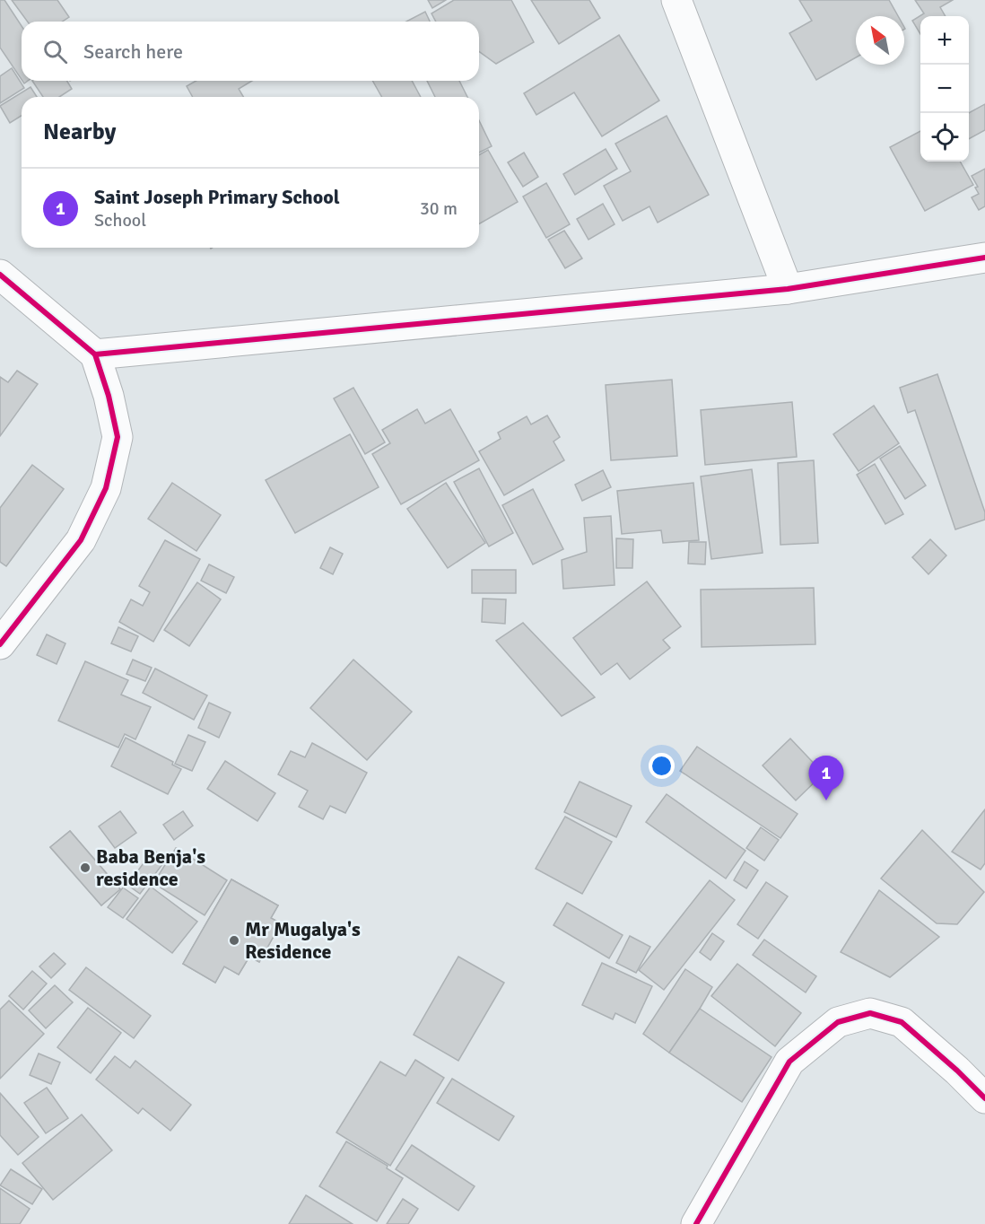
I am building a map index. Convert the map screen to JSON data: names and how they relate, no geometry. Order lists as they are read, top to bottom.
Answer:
{
  "places": ["Baba Benja's residence", "Mr Mugalya's Residence"],
  "north": "top left",
  "page": {
    "map_buttons": ["+", "−"],
    "search": "Search here",
    "heading": "Nearby",
    "list": [
      {
        "mark": "1",
        "name": "Saint Joseph Primary School",
        "note": "School",
        "value": "30 m"
      }
    ],
    "pins": "1"
  }
}
